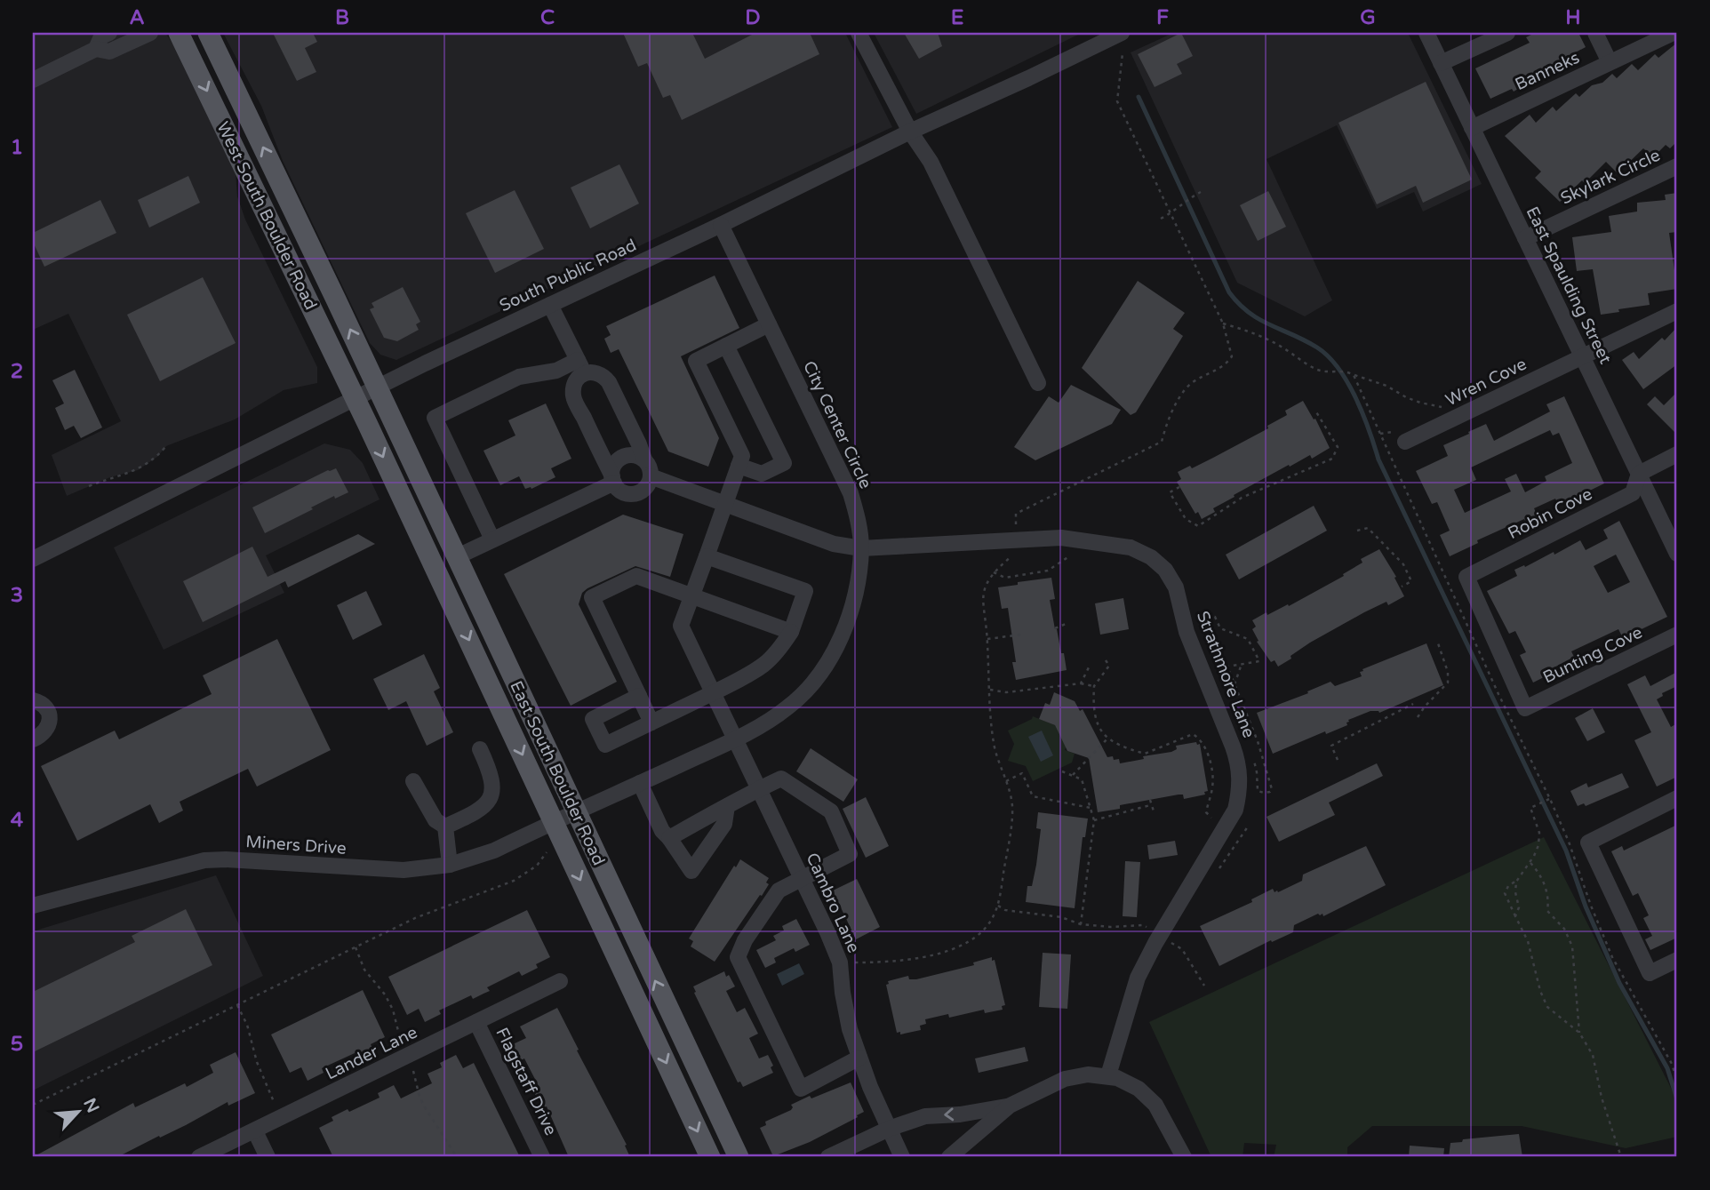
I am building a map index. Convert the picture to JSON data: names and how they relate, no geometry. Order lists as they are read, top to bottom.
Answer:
{
  "streets": {
    "main road": ["West South Boulder Road", "East South Boulder Road"],
    "street": [
      "Banneks",
      "Skylark Circle",
      "South Public Road",
      "East Spaulding Street",
      "Wren Cove",
      "City Center Circle",
      "Robin Cove",
      "Bunting Cove",
      "Strathmore Lane",
      "Miners Drive",
      "Cambro Lane",
      "Lander Lane",
      "Flagstaff Drive"
    ]
  },
  "crossings": [
    ["Banneks", "East Spaulding Street"],
    ["Skylark Circle", "East Spaulding Street"],
    ["West South Boulder Road", "South Public Road"],
    ["West South Boulder Road", "East South Boulder Road"],
    ["South Public Road", "City Center Circle"],
    ["South Public Road", "East South Boulder Road"],
    ["East Spaulding Street", "Wren Cove"],
    ["East Spaulding Street", "Robin Cove"],
    ["City Center Circle", "Strathmore Lane"],
    ["City Center Circle", "East South Boulder Road"],
    ["City Center Circle", "Miners Drive"],
    ["City Center Circle", "Cambro Lane"],
    ["Robin Cove", "Bunting Cove"],
    ["Strathmore Lane", "Cambro Lane"],
    ["East South Boulder Road", "Miners Drive"],
    ["Lander Lane", "Flagstaff Drive"]
  ],
  "north": "top right",
  "grid": {
    "columns": [
      "A",
      "B",
      "C",
      "D",
      "E",
      "F",
      "G",
      "H"
    ],
    "rows": [
      "1",
      "2",
      "3",
      "4",
      "5"
    ]
  }
}
